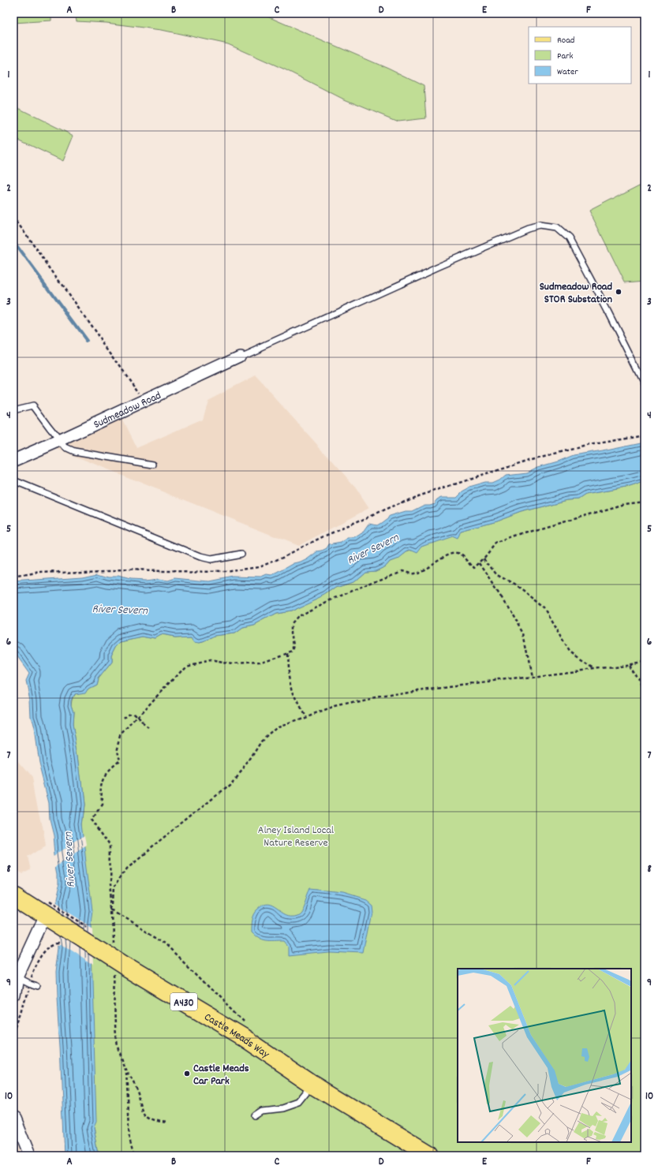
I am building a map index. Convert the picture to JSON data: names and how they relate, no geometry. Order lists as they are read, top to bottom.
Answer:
{
  "streets": {
    "main road": ["A430", "Castle Meads Way"],
    "street": ["Sudmeadow Road"]
  },
  "crossings": [
    ["A430", "Castle Meads Way"]
  ],
  "water": ["River Severn"],
  "parks": ["Alney Island Local Nature Reserve"],
  "places": ["Sudmeadow Road STOR Substation", "Castle Meads Car Park"],
  "legend": ["Road", "Park", "Water"],
  "grid": {
    "columns": [
      "A",
      "B",
      "C",
      "D",
      "E",
      "F"
    ],
    "rows": [
      "1",
      "2",
      "3",
      "4",
      "5",
      "6",
      "7",
      "8",
      "9",
      "10"
    ]
  }
}
